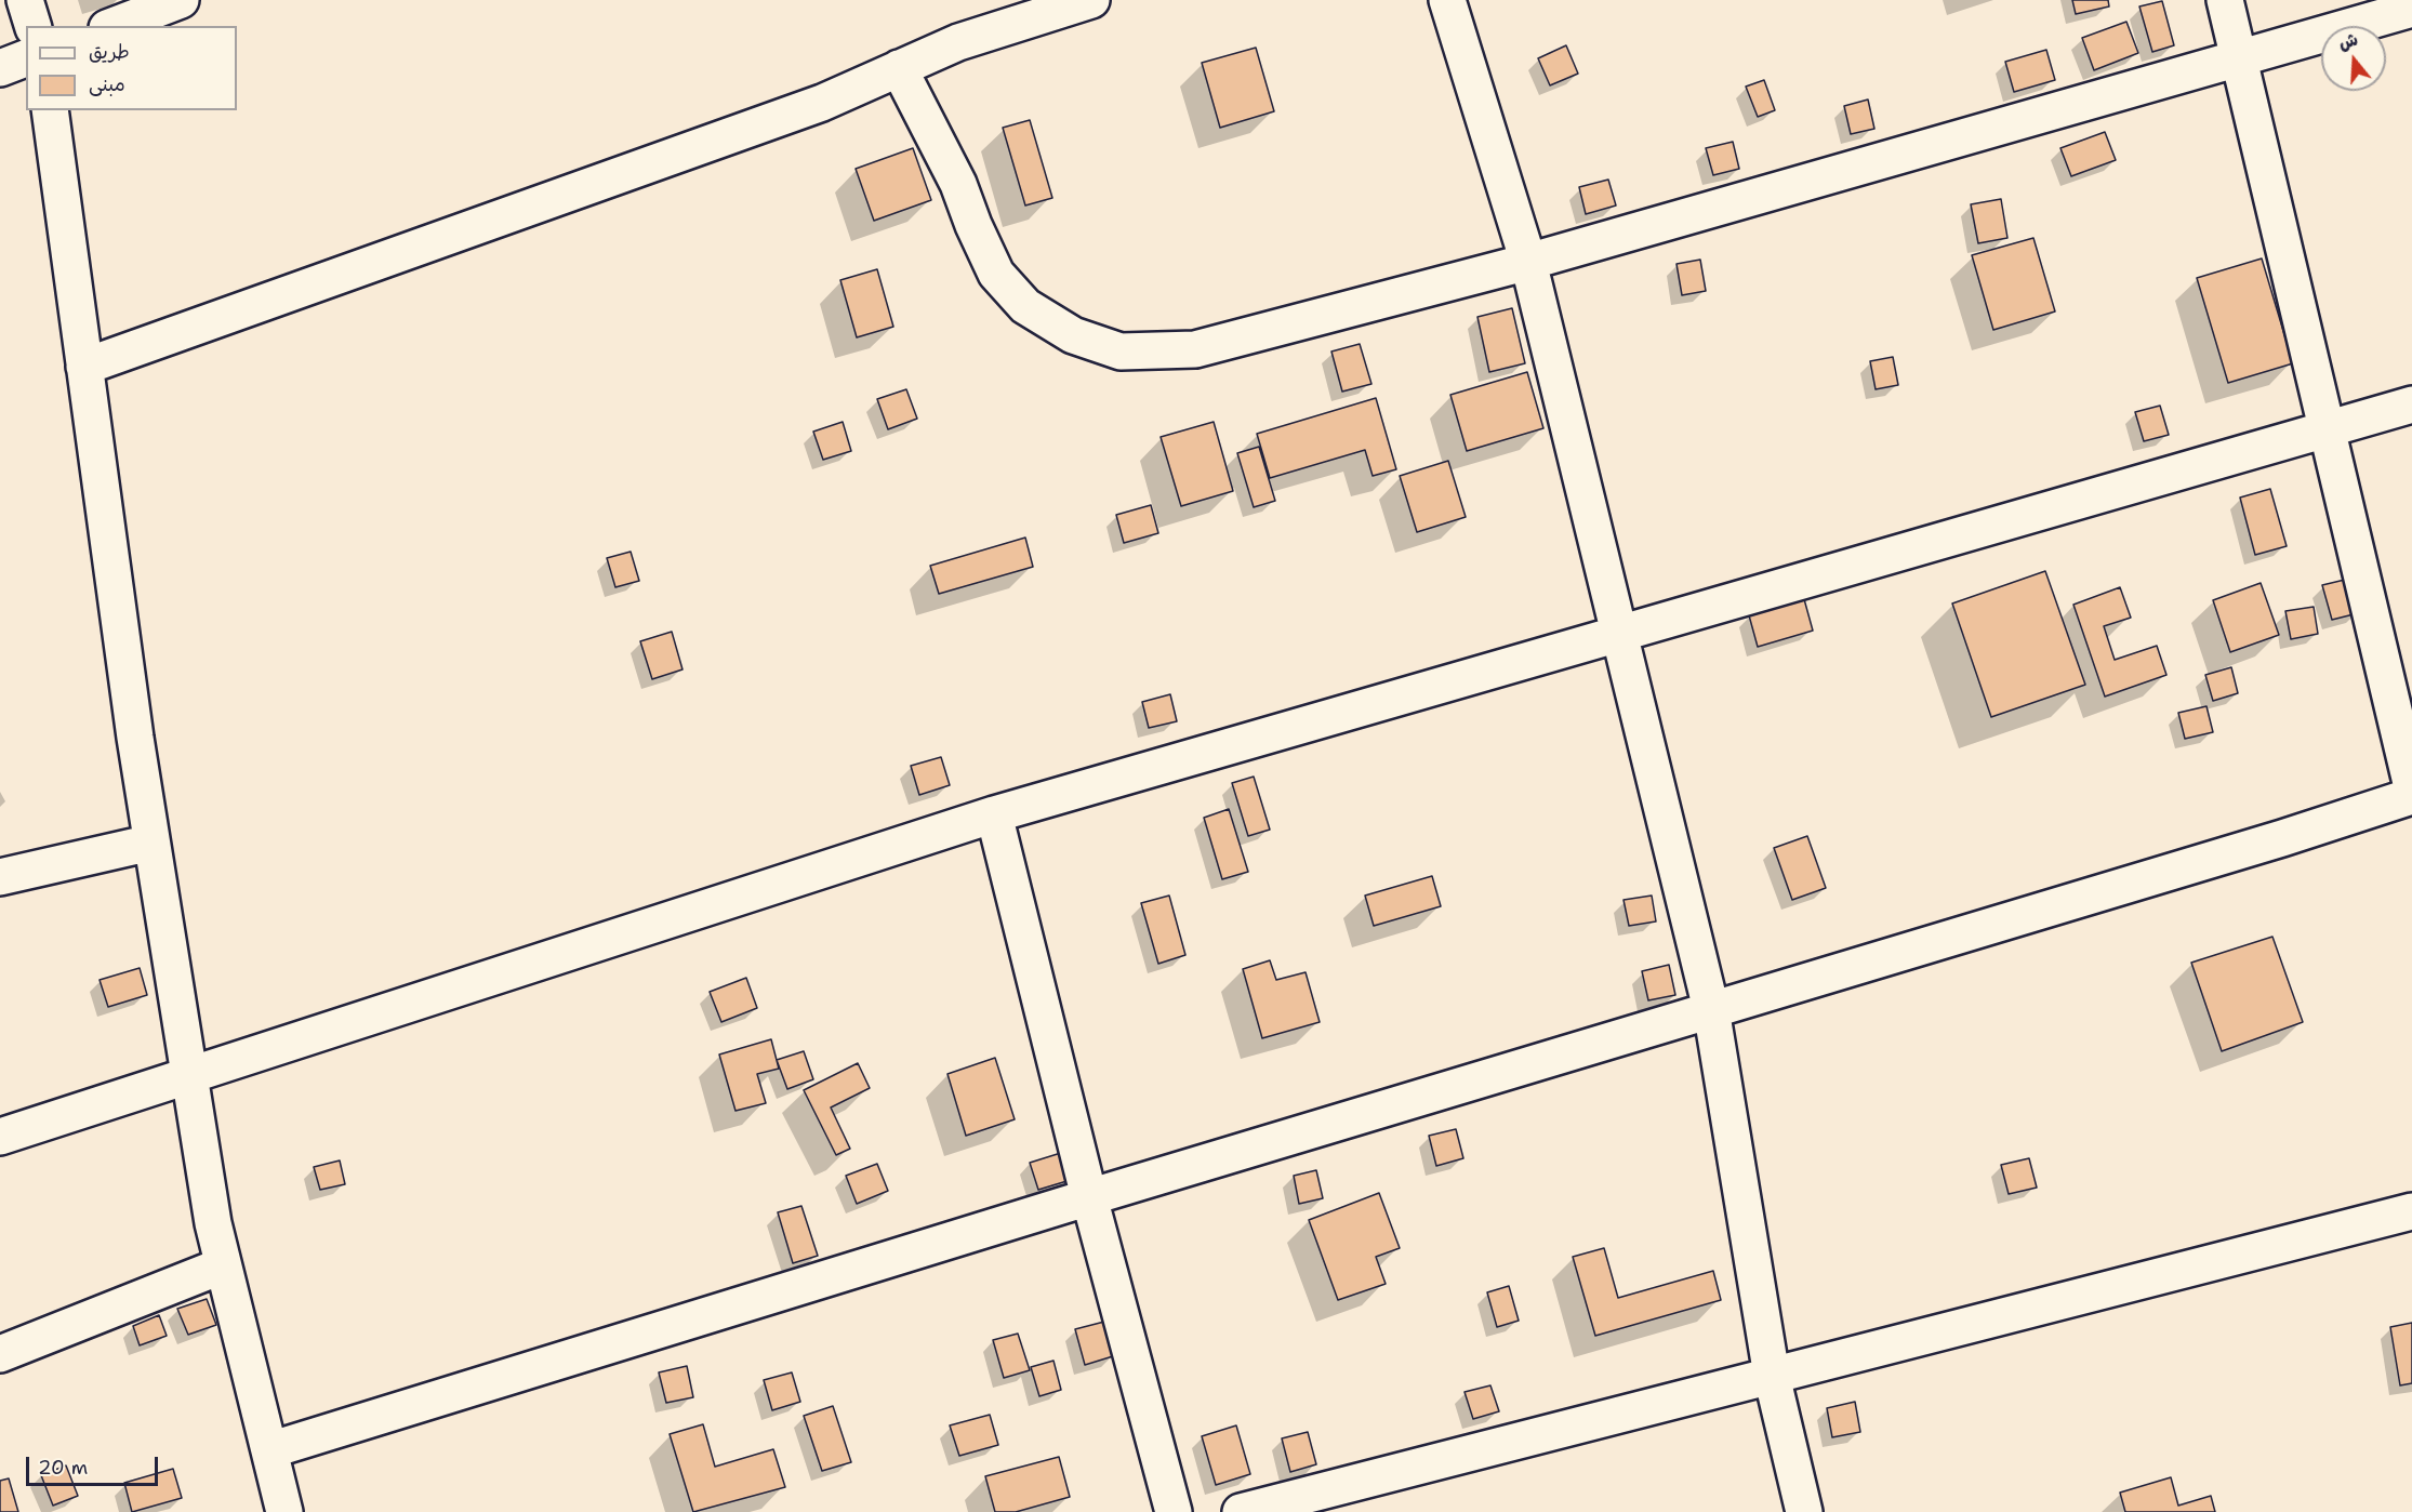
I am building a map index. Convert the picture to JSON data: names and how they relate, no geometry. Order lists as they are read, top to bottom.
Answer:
{
  "legend": ["طريق", "مبنى"],
  "scale_bar": "20 m",
  "north": "top"
}
